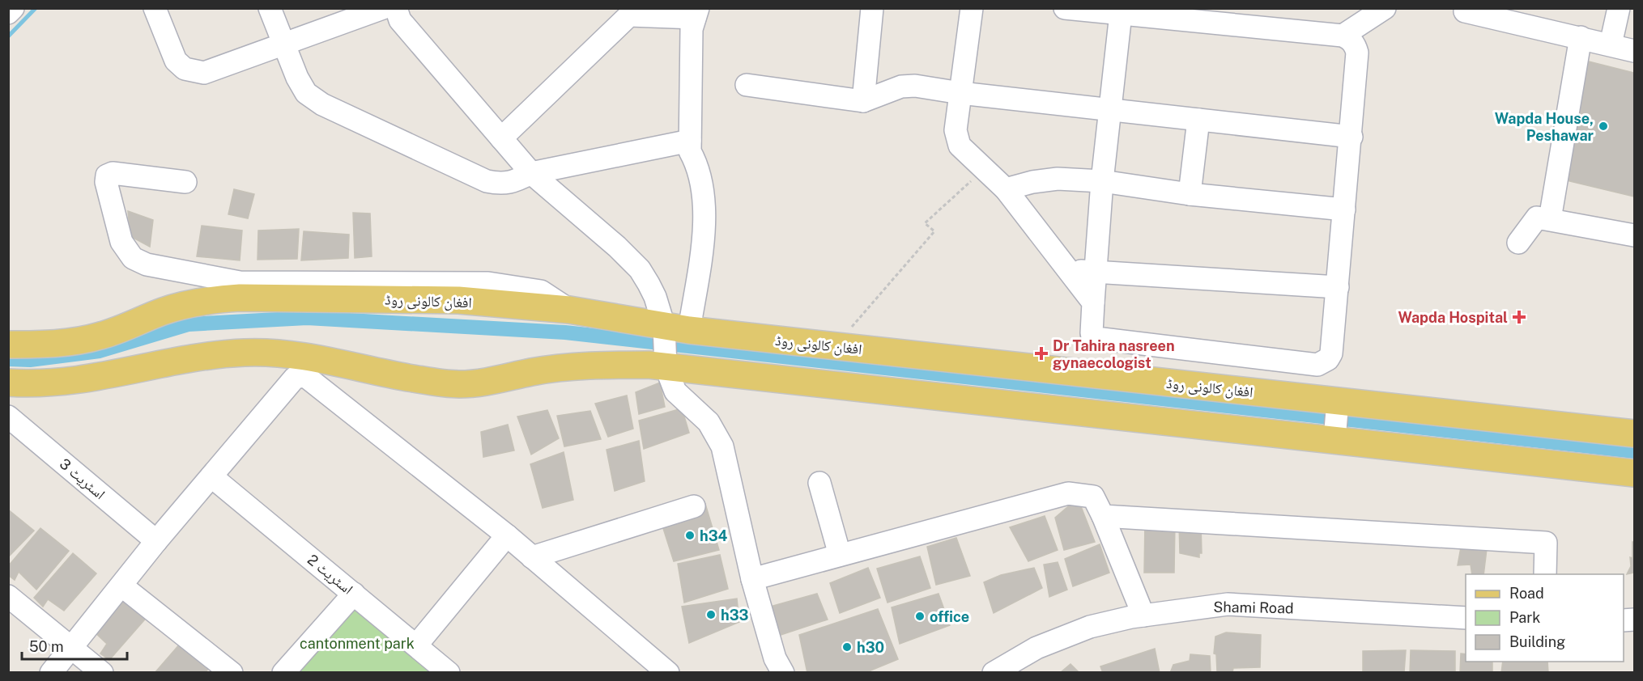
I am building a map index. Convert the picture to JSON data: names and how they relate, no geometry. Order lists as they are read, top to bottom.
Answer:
{
  "streets": {
    "main road": ["افغان کالونی روڈ"],
    "street": ["اسٹریٹ 3", "اسٹریٹ 2", "Shami Road"]
  },
  "parks": ["cantonment park"],
  "places": {
    "other": [
      "Wapda House, Peshawar",
      "h34",
      "h33",
      "office",
      "h30"
    ],
    "health": ["Wapda Hospital", "Dr Tahira nasreen gynaecologist"]
  },
  "legend": ["Road", "Park", "Building"],
  "scale_bar": "50 m"
}
